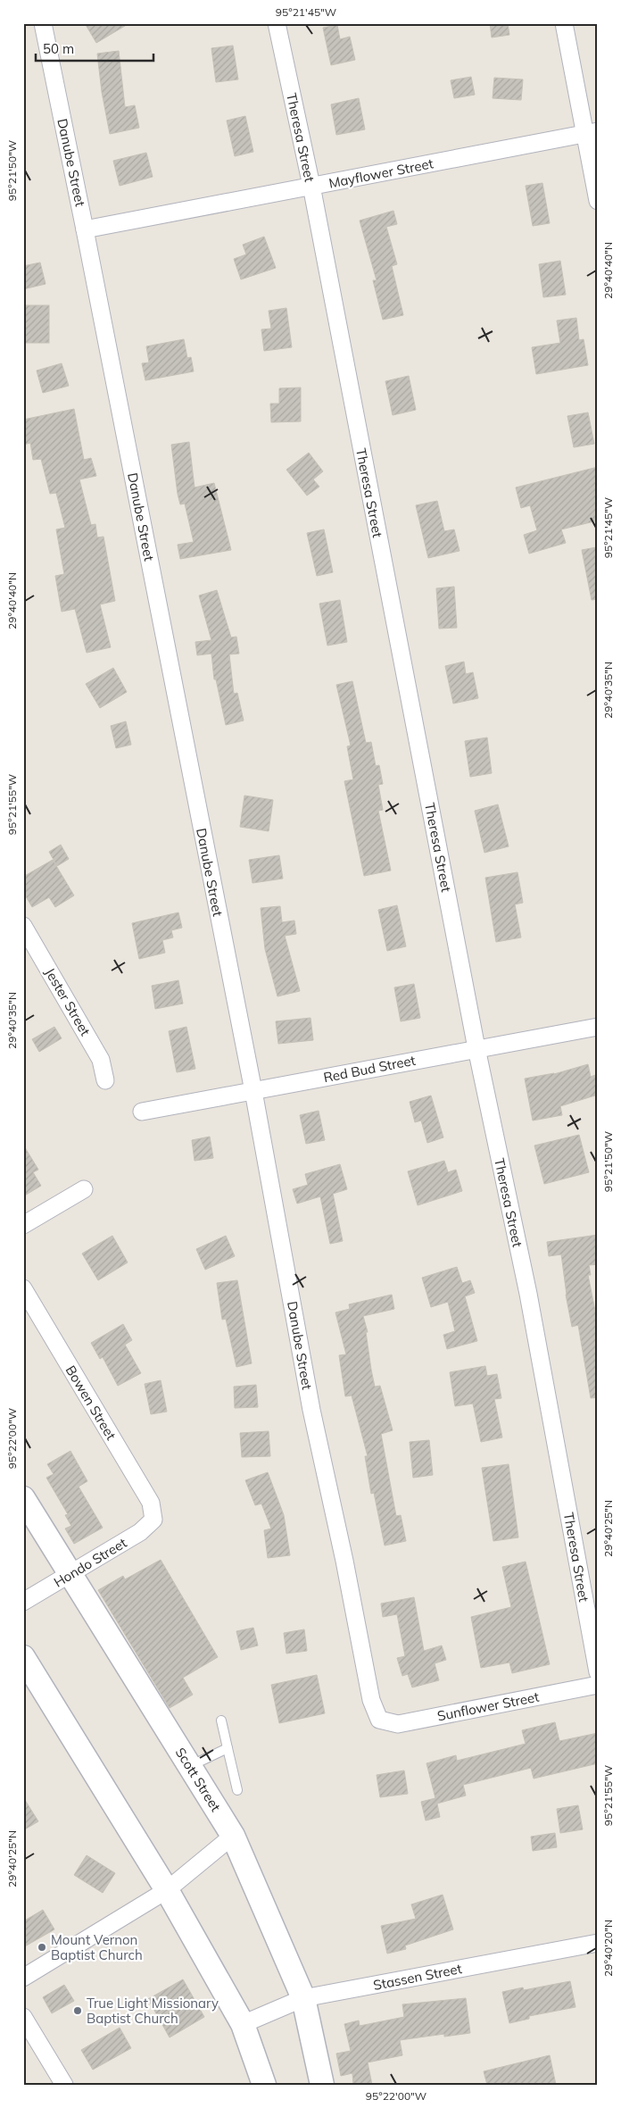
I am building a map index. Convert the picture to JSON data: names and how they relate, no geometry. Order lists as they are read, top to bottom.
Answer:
{
  "streets": {
    "main road": ["Scott Street"],
    "street": [
      "Theresa Street",
      "Danube Street",
      "Mayflower Street",
      "Jester Street",
      "Red Bud Street",
      "Bowen Street",
      "Hondo Street",
      "Sunflower Street",
      "Stassen Street"
    ]
  },
  "crossings": [
    ["Theresa Street", "Mayflower Street"],
    ["Theresa Street", "Red Bud Street"],
    ["Danube Street", "Mayflower Street"],
    ["Danube Street", "Red Bud Street"],
    ["Danube Street", "Sunflower Street"],
    ["Bowen Street", "Hondo Street"],
    ["Hondo Street", "Scott Street"],
    ["Scott Street", "Stassen Street"]
  ],
  "places": ["Mount Vernon Baptist Church", "True Light Missionary Baptist Church"],
  "scale_bar": "50 m",
  "coordinates": [
    "95°21'45\"W",
    "95°21'50\"W",
    "29°40'40\"N",
    "29°40'35\"N",
    "95°21'55\"W",
    "95°22'00\"W",
    "29°40'25\"N",
    "29°40'20\"N"
  ]
}
